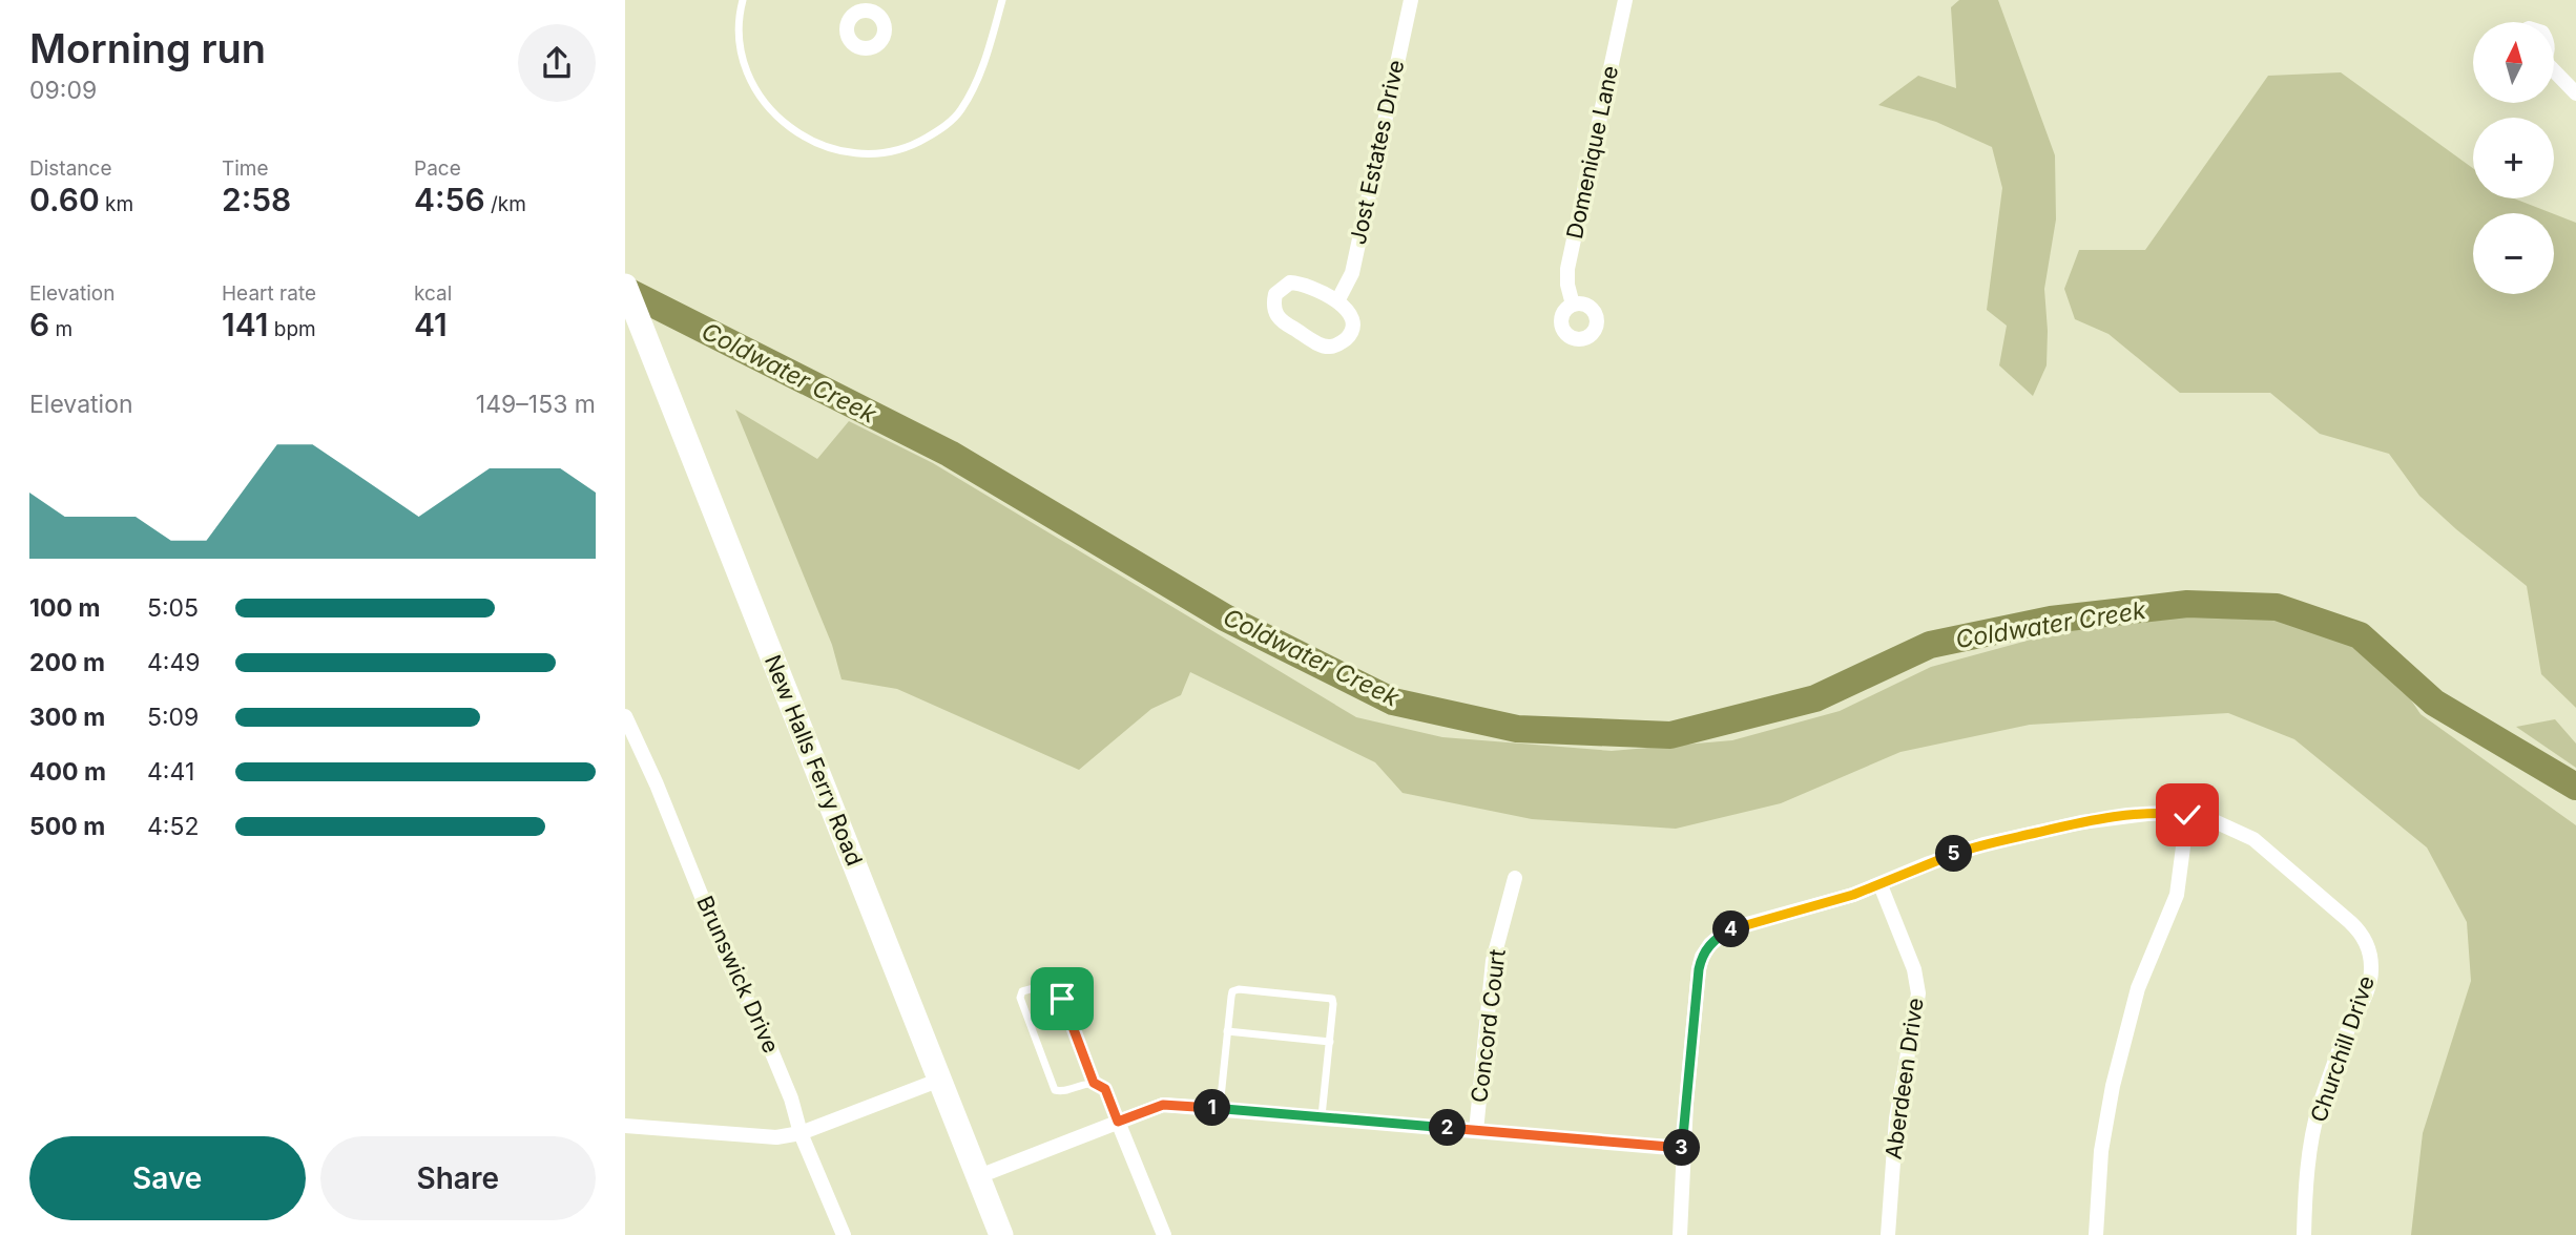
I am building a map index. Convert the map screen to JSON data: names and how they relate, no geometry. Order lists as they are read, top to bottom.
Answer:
{
  "streets": {
    "main road": ["New Halls Ferry Road"],
    "street": [
      "Jost Estates Drive",
      "Domenique Lane",
      "Brunswick Drive",
      "Concord Court",
      "Churchill Drive",
      "Aberdeen Drive"
    ]
  },
  "water": ["Coldwater Creek"],
  "north": "top",
  "page": {
    "heading": ["Morning run", "09:09"],
    "map_buttons": ["+", "−"],
    "stats": [
      ["Distance", "0.60 km"],
      ["Time", "2:58"],
      ["Pace", "4:56 /km"],
      ["Elevation", "6 m"],
      ["Heart rate", "141 bpm"],
      ["kcal", "41"]
    ],
    "chart": ["Elevation", "149–153 m"],
    "list": [
      {
        "name": "100 m",
        "note": "5:05"
      },
      {
        "name": "200 m",
        "note": "4:49"
      },
      {
        "name": "300 m",
        "note": "5:09"
      },
      {
        "name": "400 m",
        "note": "4:41"
      },
      {
        "name": "500 m",
        "note": "4:52"
      }
    ],
    "pins": [
      "5",
      "4",
      "1",
      "2",
      "3"
    ],
    "buttons": ["Save", "Share"]
  }
}
